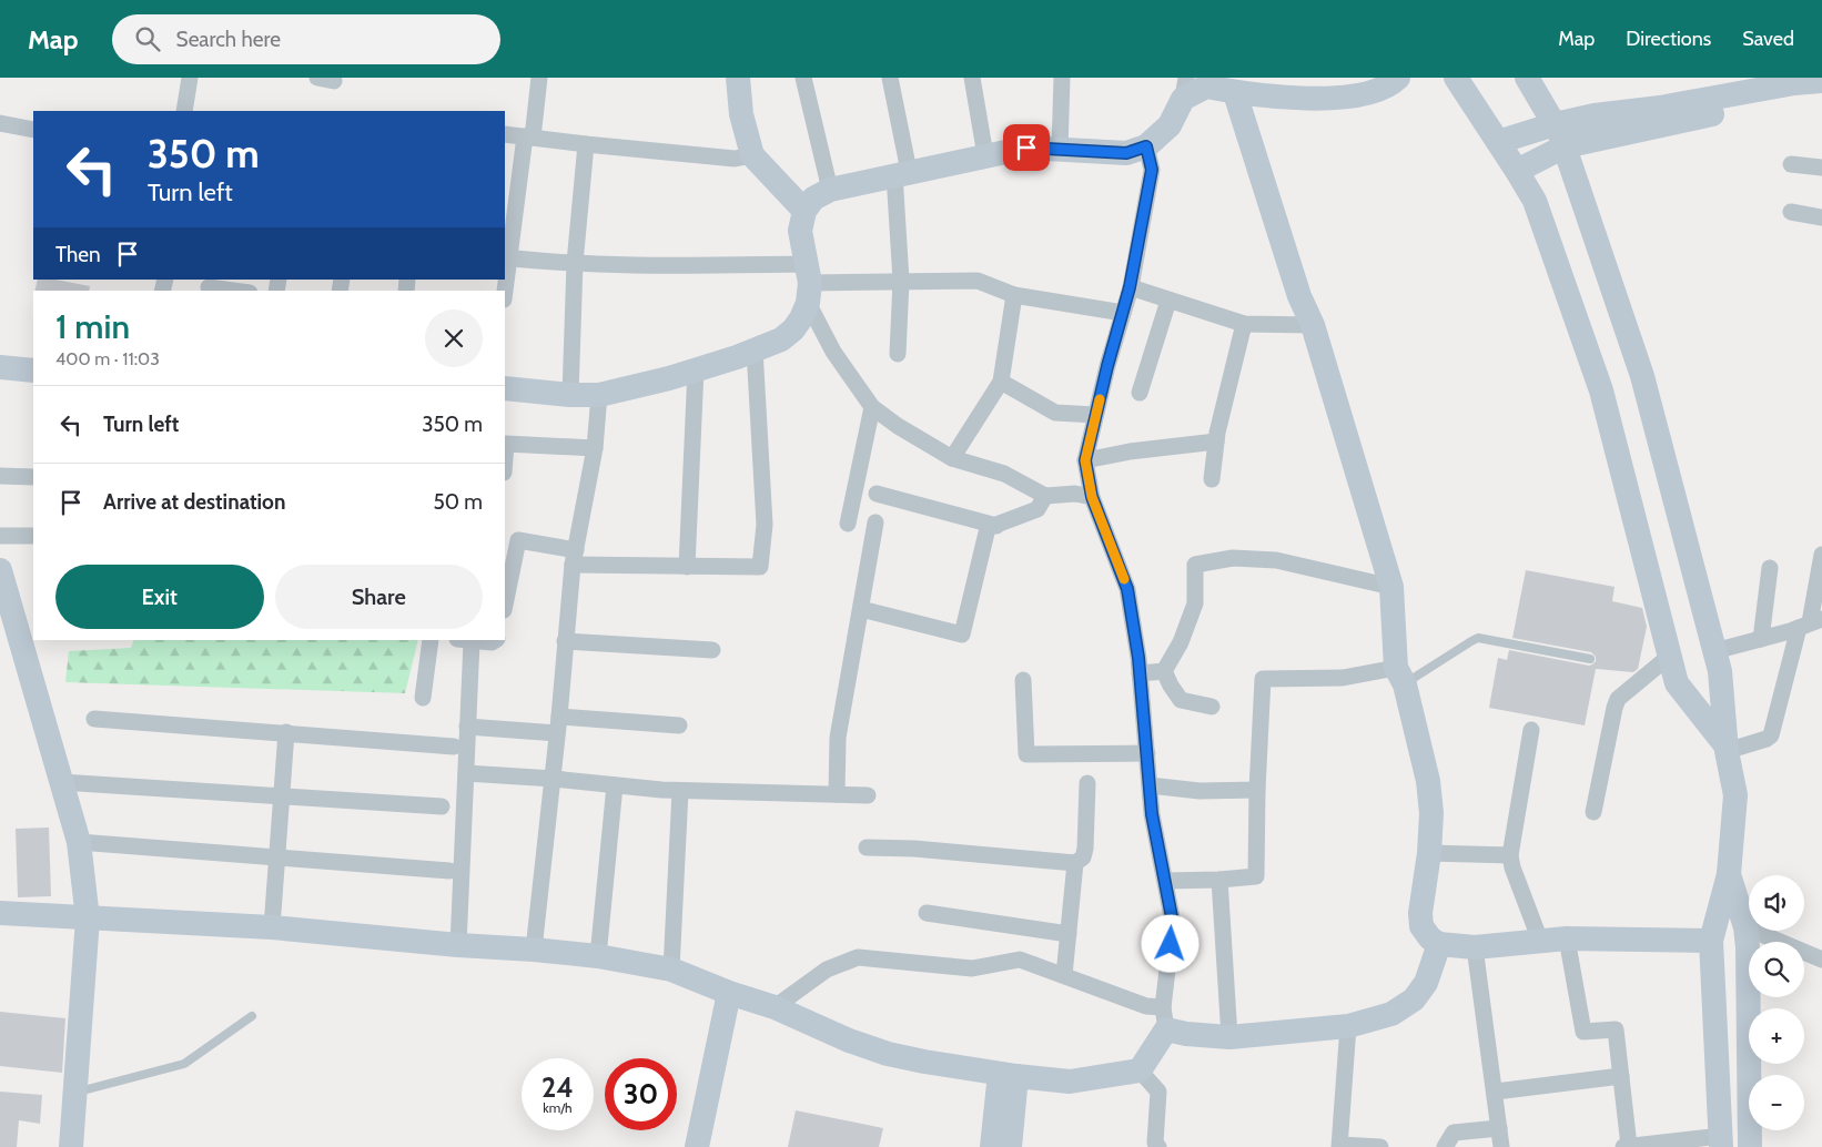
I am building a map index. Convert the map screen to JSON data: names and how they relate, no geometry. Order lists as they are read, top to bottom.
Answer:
{
  "page": {
    "header": "Map",
    "search": "Search here",
    "nav": ["Map", "Directions", "Saved"],
    "turn": ["350 m", "Turn left"],
    "then": "Then",
    "heading": ["1 min", "400 m · 11:03"],
    "list": [
      {
        "name": "Turn left",
        "value": "350 m"
      },
      {
        "name": "Arrive at destination",
        "value": "50 m"
      }
    ],
    "buttons": ["Exit", "Share"],
    "map_buttons": ["+", "−"],
    "speed": "24 km/h",
    "limit": "30"
  }
}
